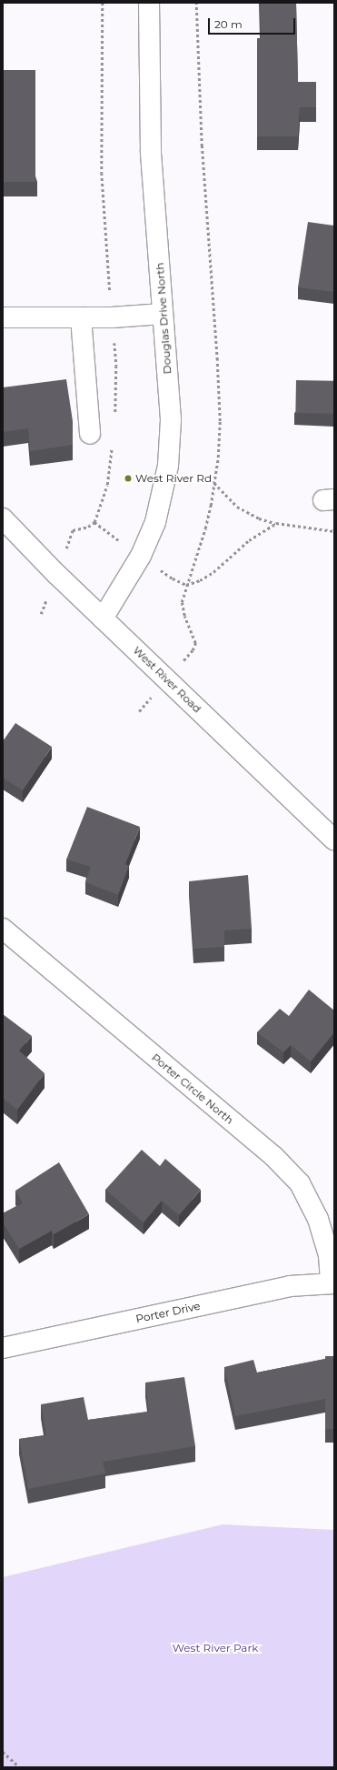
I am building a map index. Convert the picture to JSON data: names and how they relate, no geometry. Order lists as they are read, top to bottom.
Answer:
{
  "streets": {
    "main road": [
      "Douglas Drive North",
      "West River Road",
      "Porter Circle North",
      "Porter Drive"
    ]
  },
  "crossings": [
    ["Douglas Drive North", "West River Road"],
    ["Porter Circle North", "Porter Drive"]
  ],
  "parks": ["West River Park"],
  "places": ["West River Rd"],
  "scale_bar": "20 m"
}
